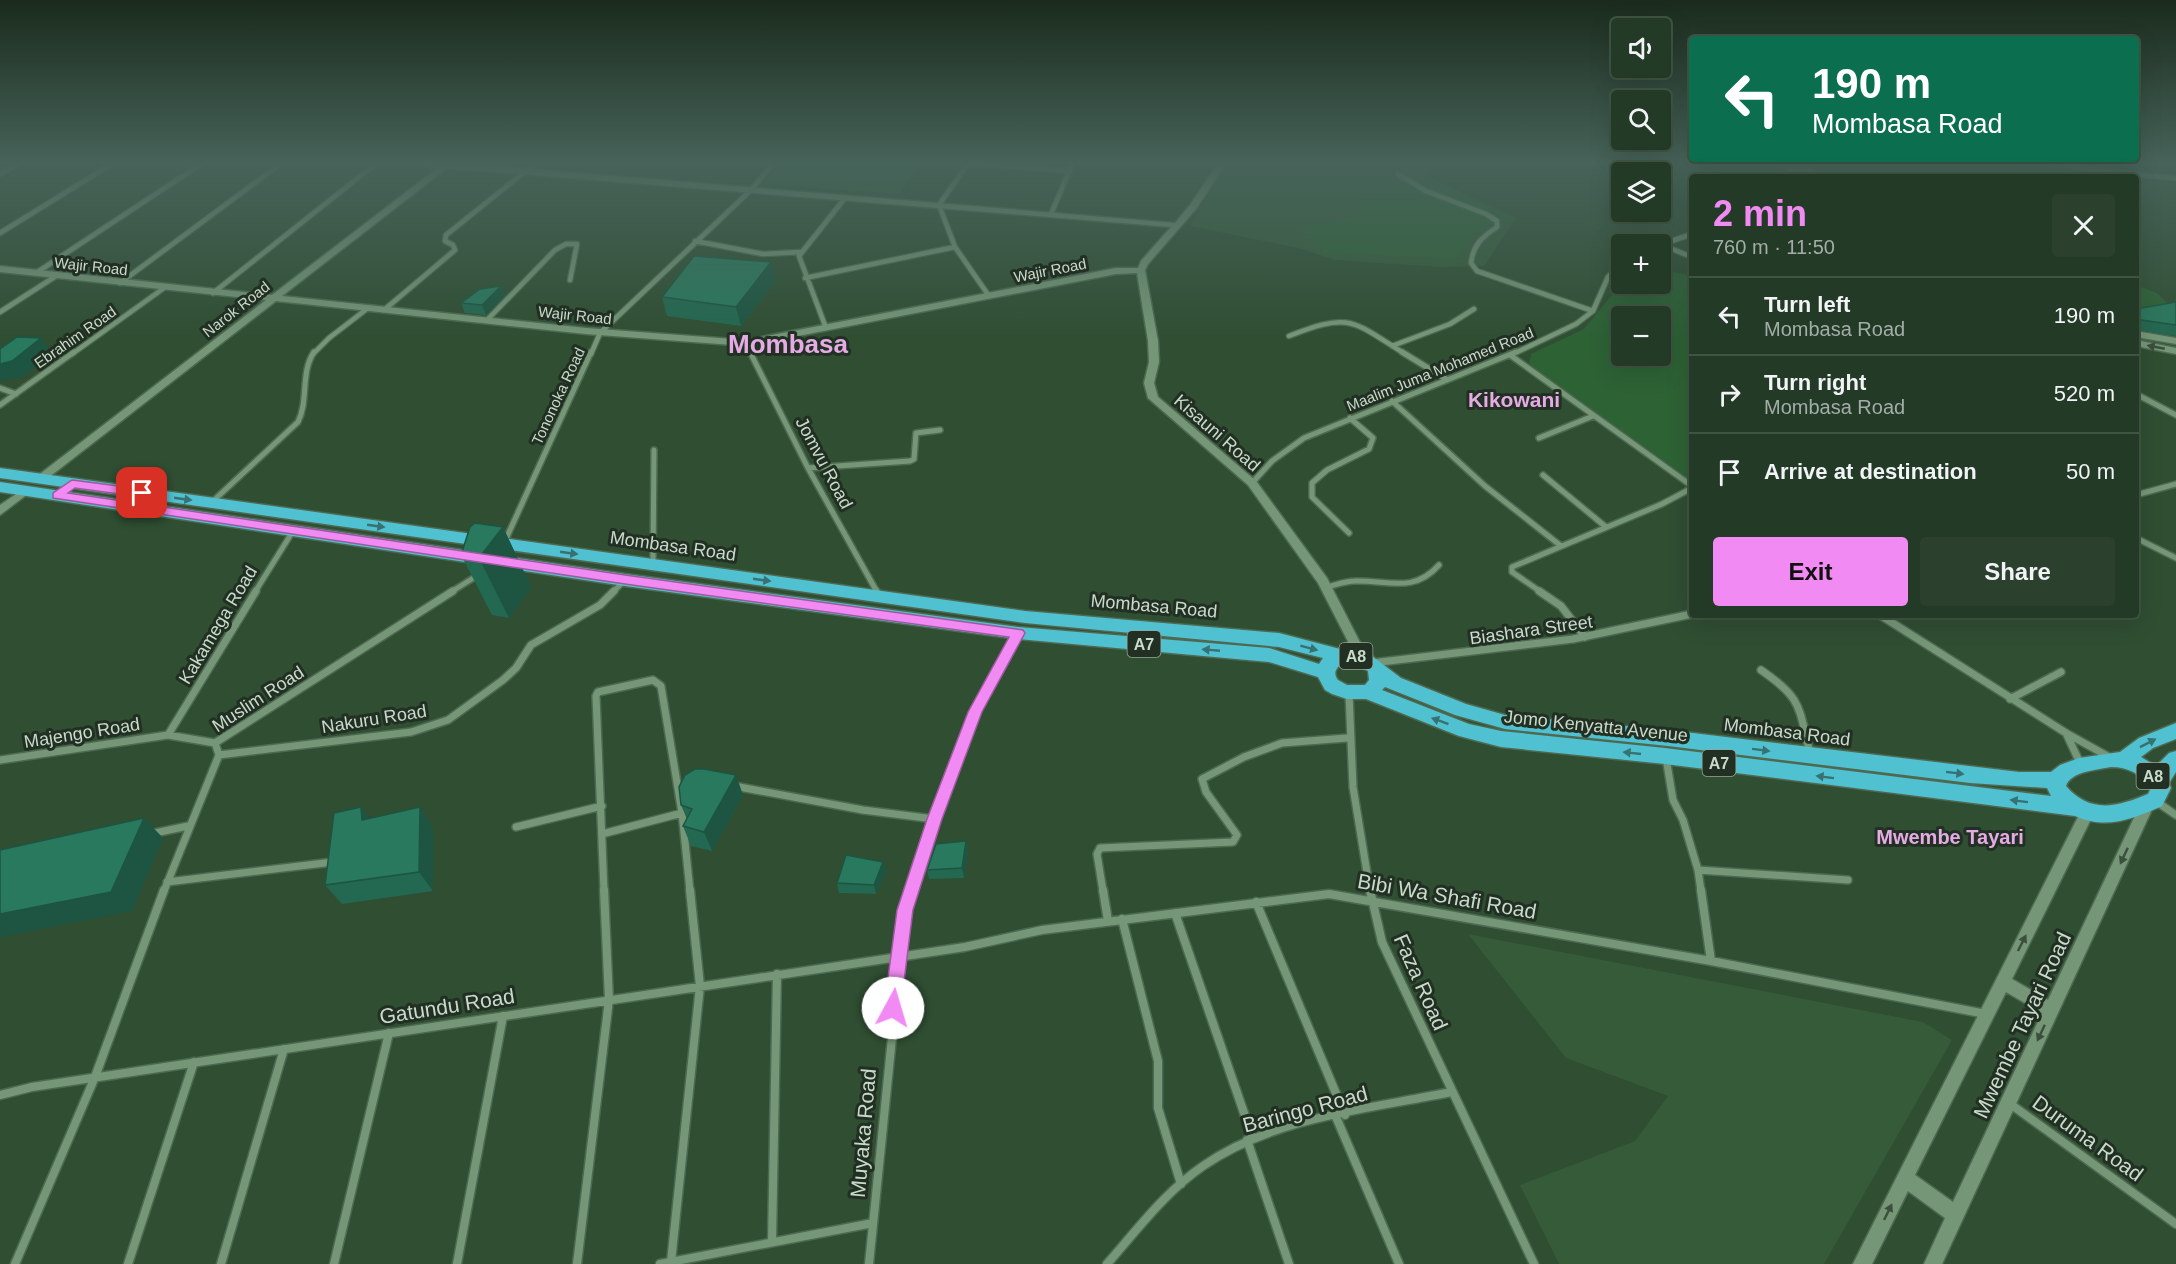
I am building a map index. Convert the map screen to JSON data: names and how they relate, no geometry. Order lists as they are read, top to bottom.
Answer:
{
  "streets": {
    "highway": [
      "Mombasa Road",
      "A7",
      "A8",
      "Jomo Kenyatta Avenue"
    ],
    "street": [
      "Wajir Road",
      "Narok Road",
      "Ebrahim Road",
      "Maalim Juma Mohamed Road",
      "Tononoka Road",
      "Kisauni Road",
      "Jomvu Road",
      "Kakamega Road",
      "Biashara Street",
      "Muslim Road",
      "Nakuru Road",
      "Majengo Road",
      "Bibi Wa Shafi Road",
      "Faza Road",
      "Gatundu Road",
      "Mwembe Tayari Road",
      "Baringo Road",
      "Muyaka Road",
      "Duruma Road"
    ]
  },
  "crossings": [
    ["Wajir Road", "Narok Road"],
    ["Wajir Road", "Ebrahim Road"],
    ["Wajir Road", "Tononoka Road"],
    ["Wajir Road", "Kisauni Road"],
    ["Wajir Road", "Jomvu Road"],
    ["Narok Road", "Mombasa Road"],
    ["Maalim Juma Mohamed Road", "Kisauni Road"],
    ["Tononoka Road", "Mombasa Road"],
    ["Tononoka Road", "Muslim Road"],
    ["Kisauni Road", "Mombasa Road"],
    ["Kisauni Road", "Biashara Street"],
    ["Kisauni Road", "A8"],
    ["Kisauni Road", "Jomo Kenyatta Avenue"],
    ["Kisauni Road", "Faza Road"],
    ["Jomvu Road", "Mombasa Road"],
    ["Mombasa Road", "Kakamega Road"],
    ["Mombasa Road", "Biashara Street"],
    ["Mombasa Road", "A8"],
    ["Mombasa Road", "Muslim Road"],
    ["Mombasa Road", "Nakuru Road"],
    ["Mombasa Road", "Jomo Kenyatta Avenue"],
    ["Mombasa Road", "Faza Road"],
    ["Mombasa Road", "Muyaka Road"],
    ["Kakamega Road", "Majengo Road"],
    ["Biashara Street", "A8"],
    ["Biashara Street", "Jomo Kenyatta Avenue"],
    ["Biashara Street", "Faza Road"],
    ["A8", "Jomo Kenyatta Avenue"],
    ["A8", "Faza Road"],
    ["A8", "Mwembe Tayari Road"],
    ["Muslim Road", "Nakuru Road"],
    ["Muslim Road", "Majengo Road"],
    ["Muslim Road", "Gatundu Road"],
    ["Jomo Kenyatta Avenue", "Faza Road"],
    ["Jomo Kenyatta Avenue", "Mwembe Tayari Road"],
    ["Bibi Wa Shafi Road", "Faza Road"],
    ["Bibi Wa Shafi Road", "Gatundu Road"],
    ["Bibi Wa Shafi Road", "Mwembe Tayari Road"],
    ["Bibi Wa Shafi Road", "Muyaka Road"],
    ["Faza Road", "Baringo Road"],
    ["Gatundu Road", "Muyaka Road"],
    ["Mwembe Tayari Road", "Duruma Road"]
  ],
  "one_way": ["Jomo Kenyatta Avenue"],
  "districts": ["Mombasa", "Kikowani", "Mwembe Tayari"],
  "page": {
    "map_buttons": ["+", "−"],
    "turn": ["190 m", "Mombasa Road"],
    "heading": ["2 min", "760 m · 11:50"],
    "list": [
      {
        "name": "Turn left",
        "note": "Mombasa Road",
        "value": "190 m"
      },
      {
        "name": "Turn right",
        "note": "Mombasa Road",
        "value": "520 m"
      },
      {
        "name": "Arrive at destination",
        "value": "50 m"
      }
    ],
    "buttons": ["Exit", "Share"]
  }
}
